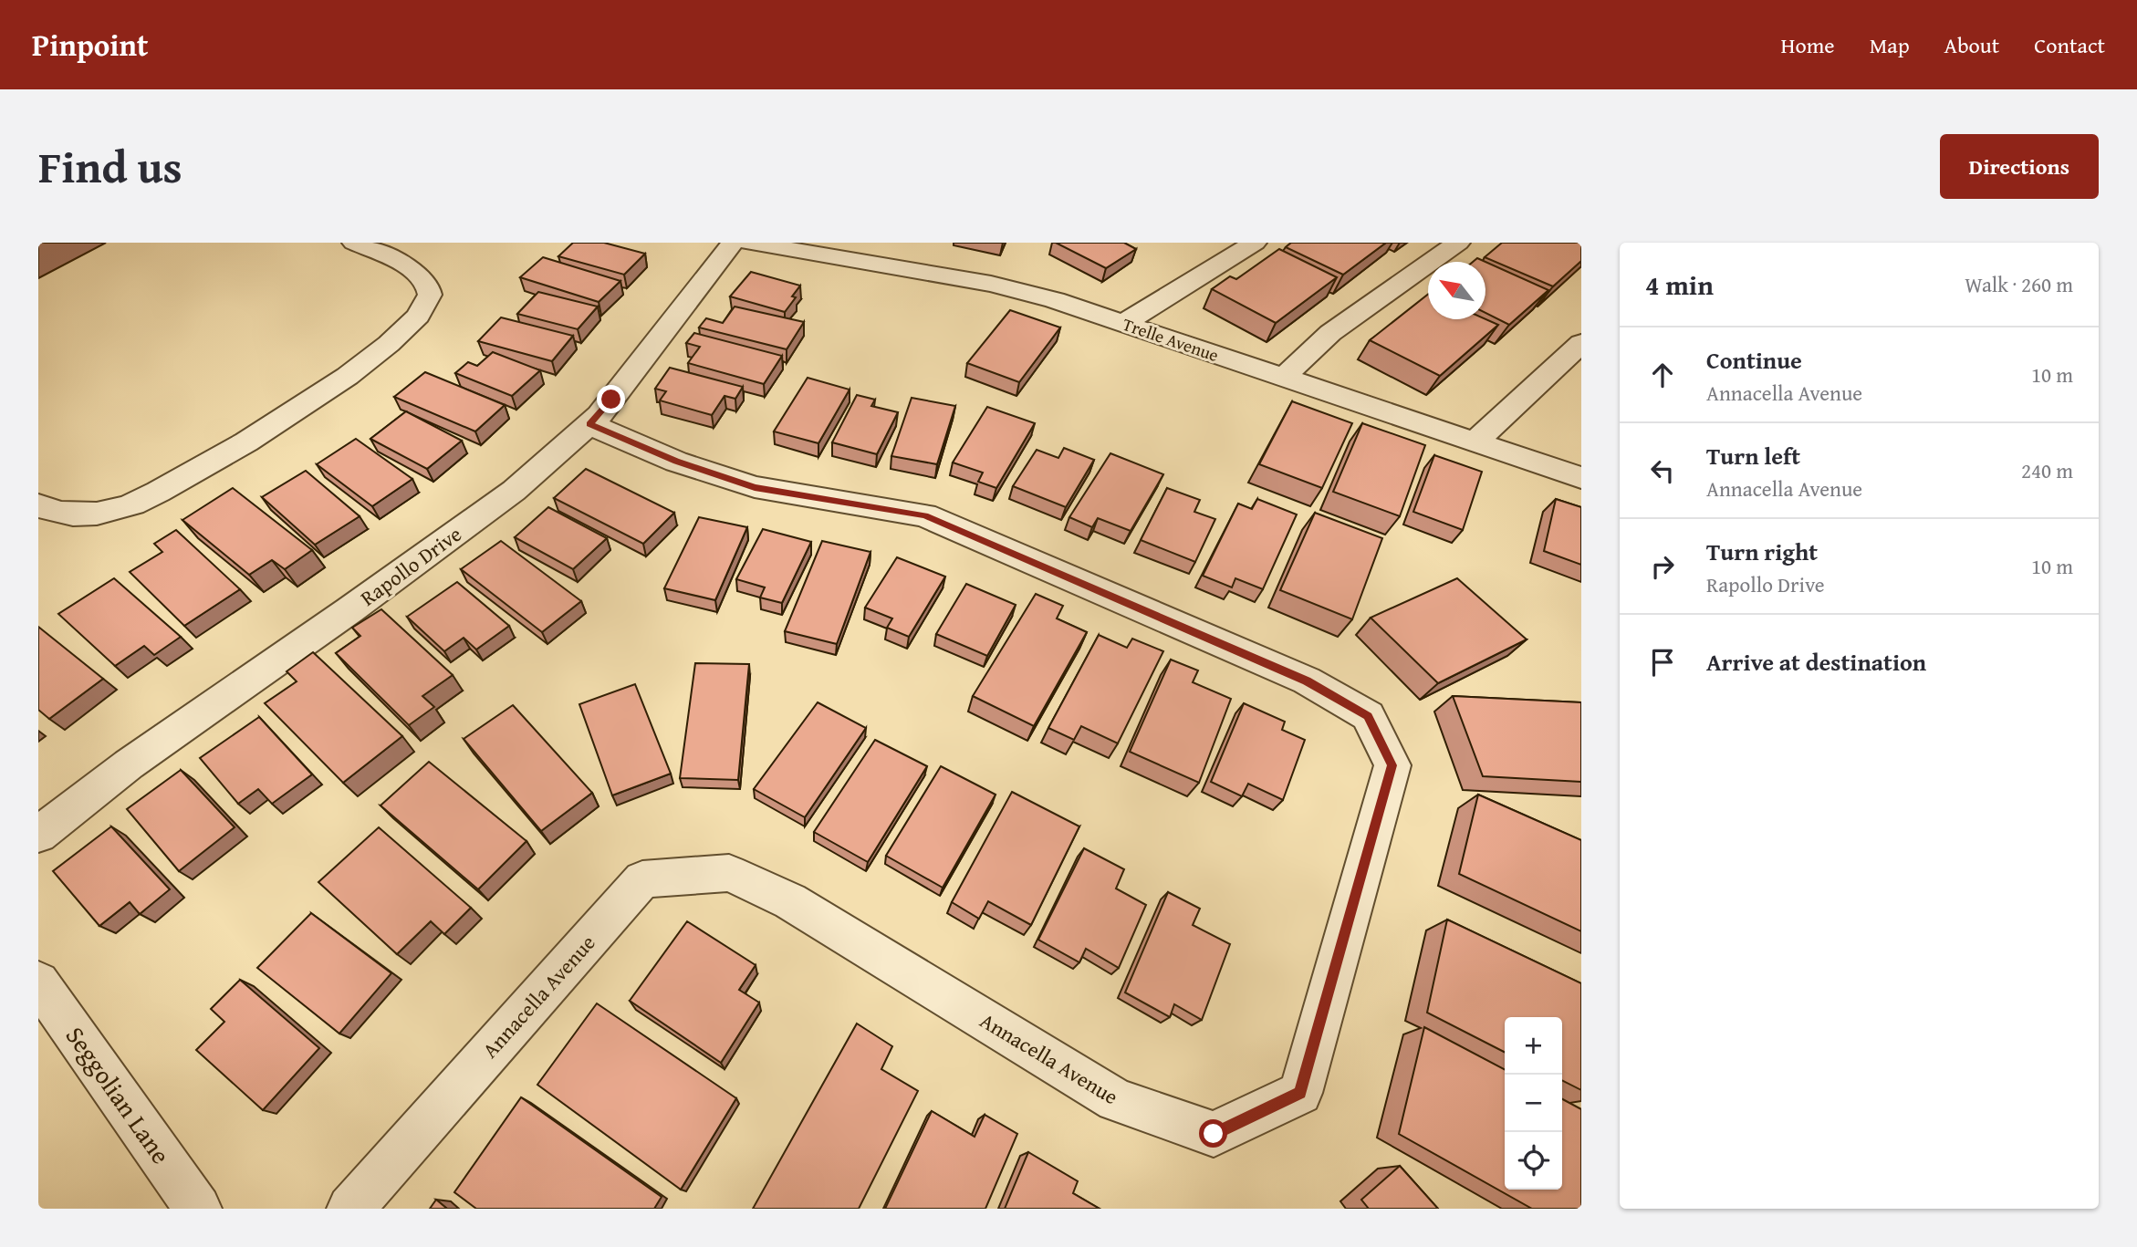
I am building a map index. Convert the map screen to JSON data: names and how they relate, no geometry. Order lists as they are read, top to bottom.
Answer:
{
  "streets": {
    "street": [
      "Trelle Avenue",
      "Rapollo Drive",
      "Annacella Avenue",
      "Seggolian Lane"
    ]
  },
  "crossings": [
    ["Rapollo Drive", "Annacella Avenue"]
  ],
  "north": "top left",
  "page": {
    "header": "Pinpoint",
    "nav": [
      "Home",
      "Map",
      "About",
      "Contact"
    ],
    "title": "Find us",
    "buttons": "Directions",
    "heading": ["4 min", "Walk · 260 m"],
    "list": [
      ["Continue", "Annacella Avenue", "10 m"],
      ["Turn left", "Annacella Avenue", "240 m"],
      ["Turn right", "Rapollo Drive", "10 m"],
      "Arrive at destination"
    ],
    "map_buttons": ["+", "−"]
  }
}
